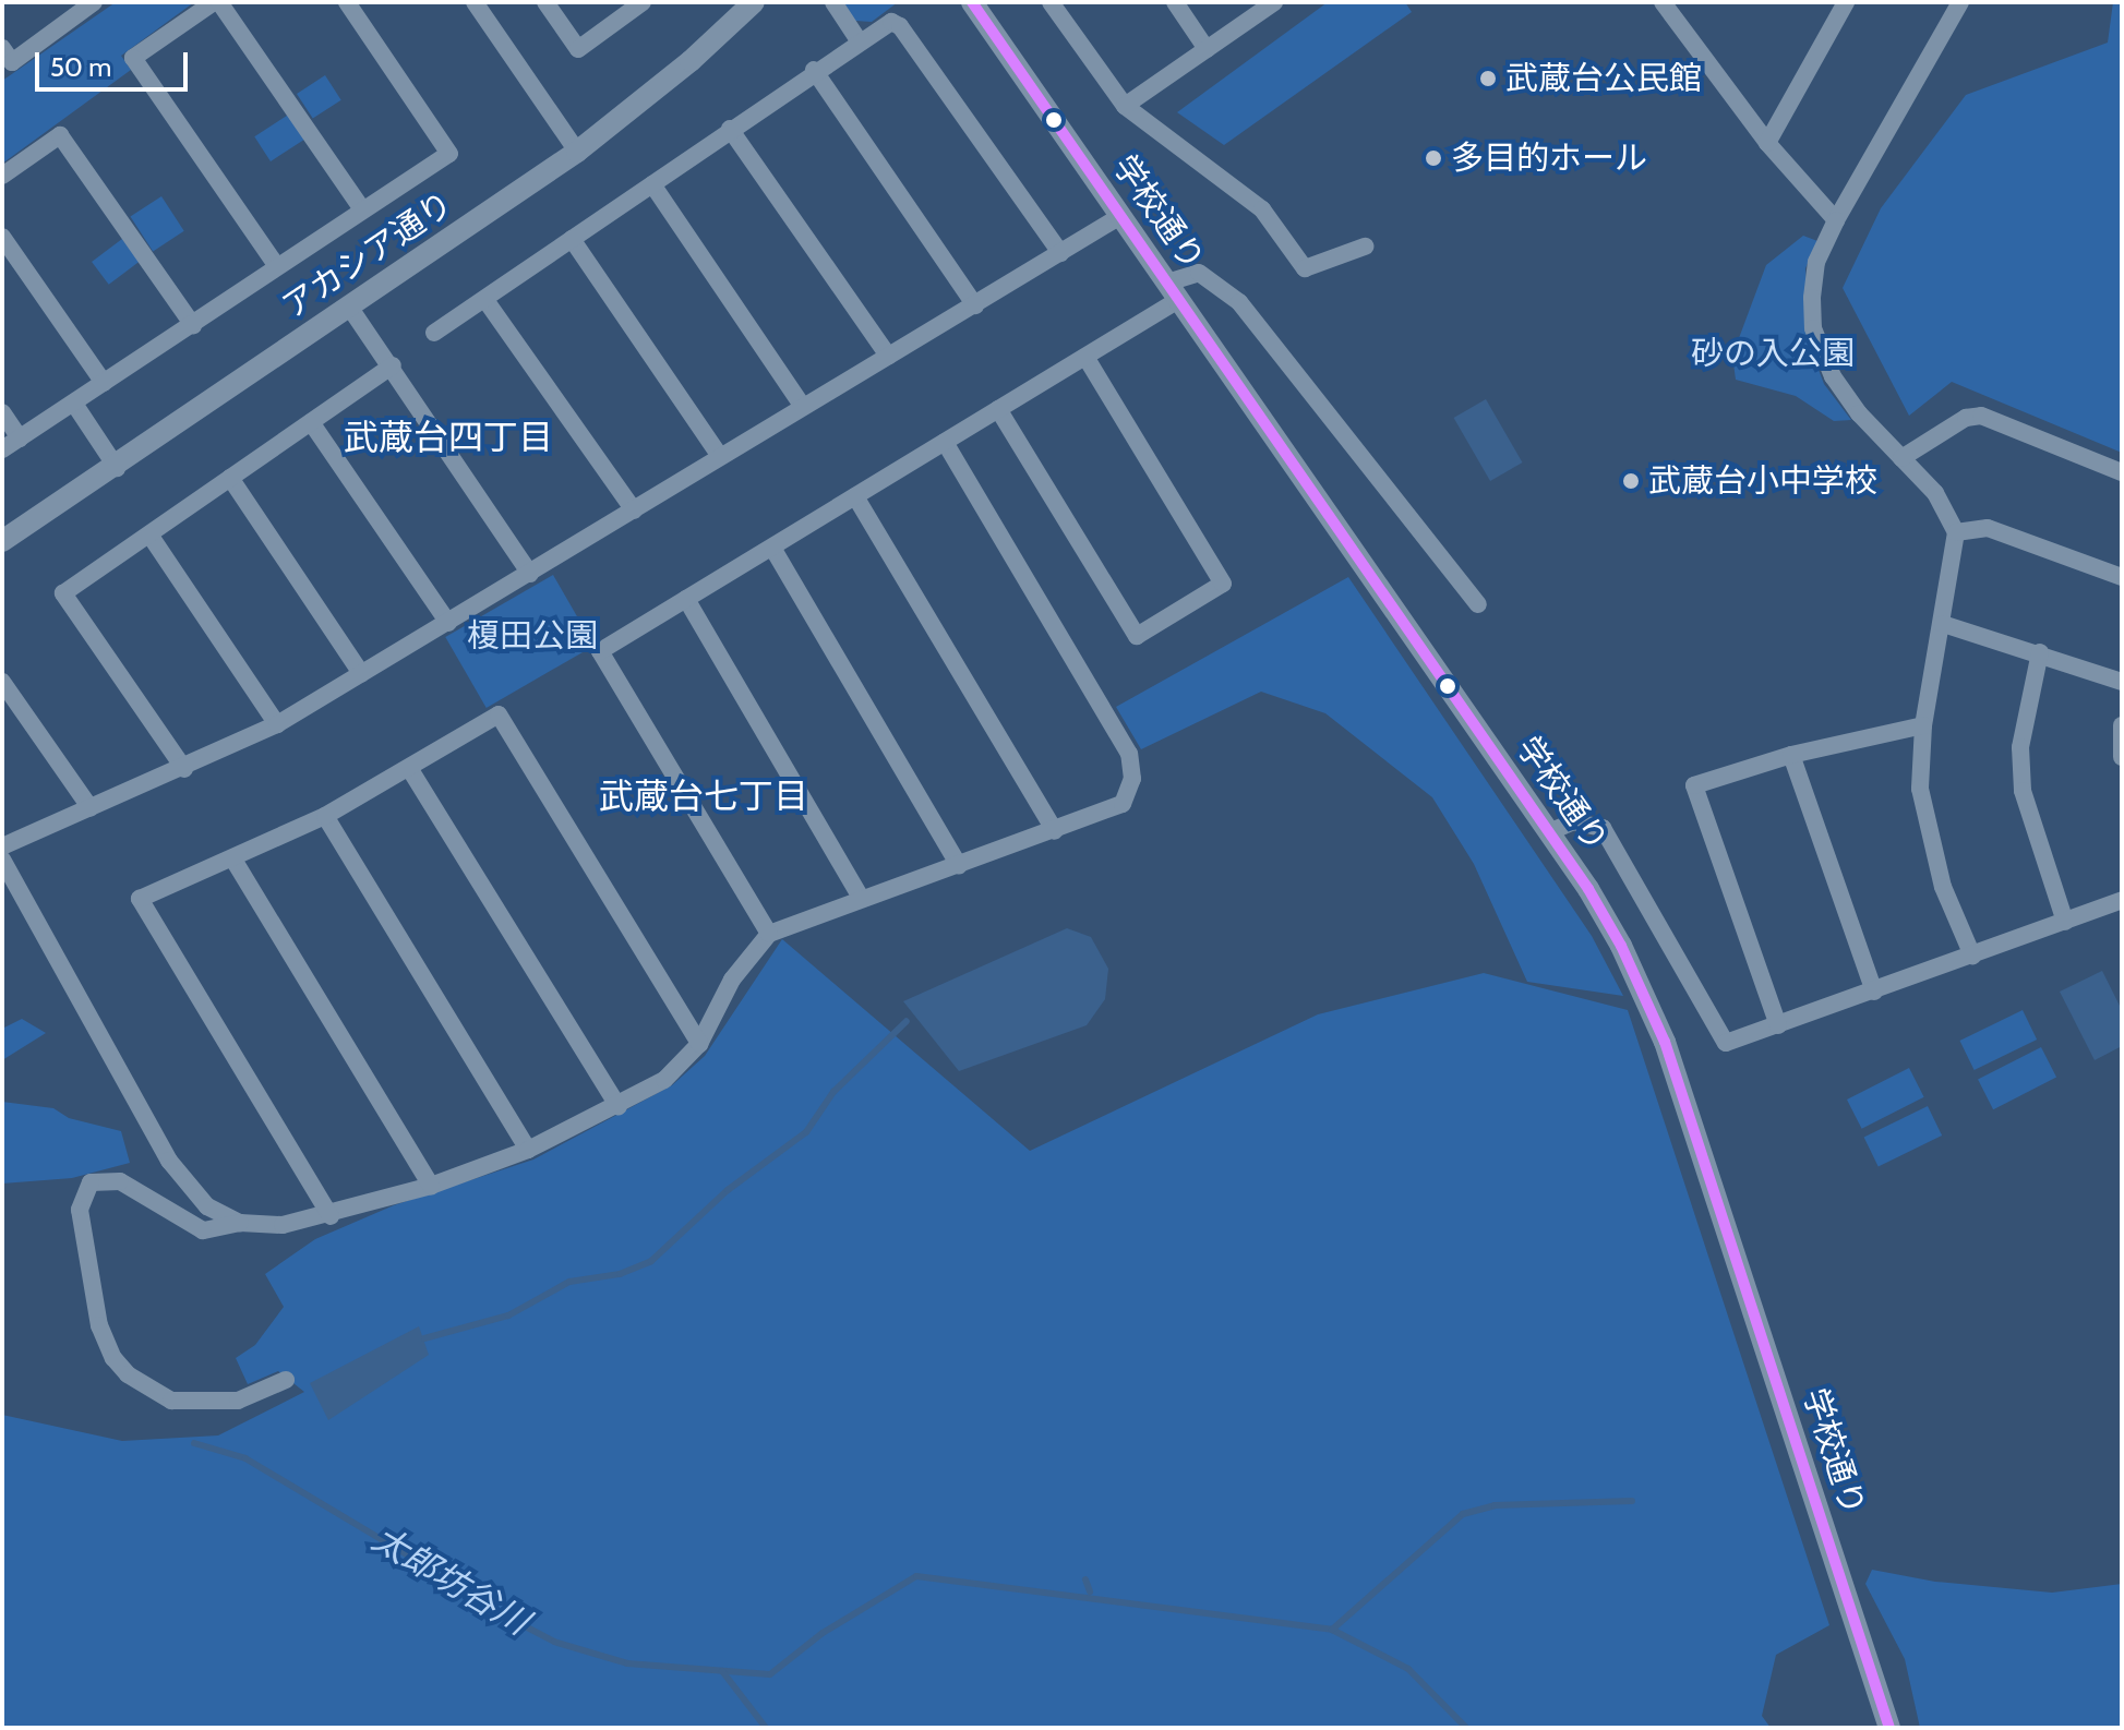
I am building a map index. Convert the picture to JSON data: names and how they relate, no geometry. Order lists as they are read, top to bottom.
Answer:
{
  "streets": {
    "street": ["学校通り", "アカシア通り"]
  },
  "districts": ["武蔵台四丁目", "武蔵台七丁目"],
  "water": ["太郎坊谷川"],
  "parks": ["砂の入公園", "榎田公園"],
  "places": ["武蔵台公民館", "多目的ホール", "武蔵台小中学校"],
  "scale_bar": "50 m"
}
